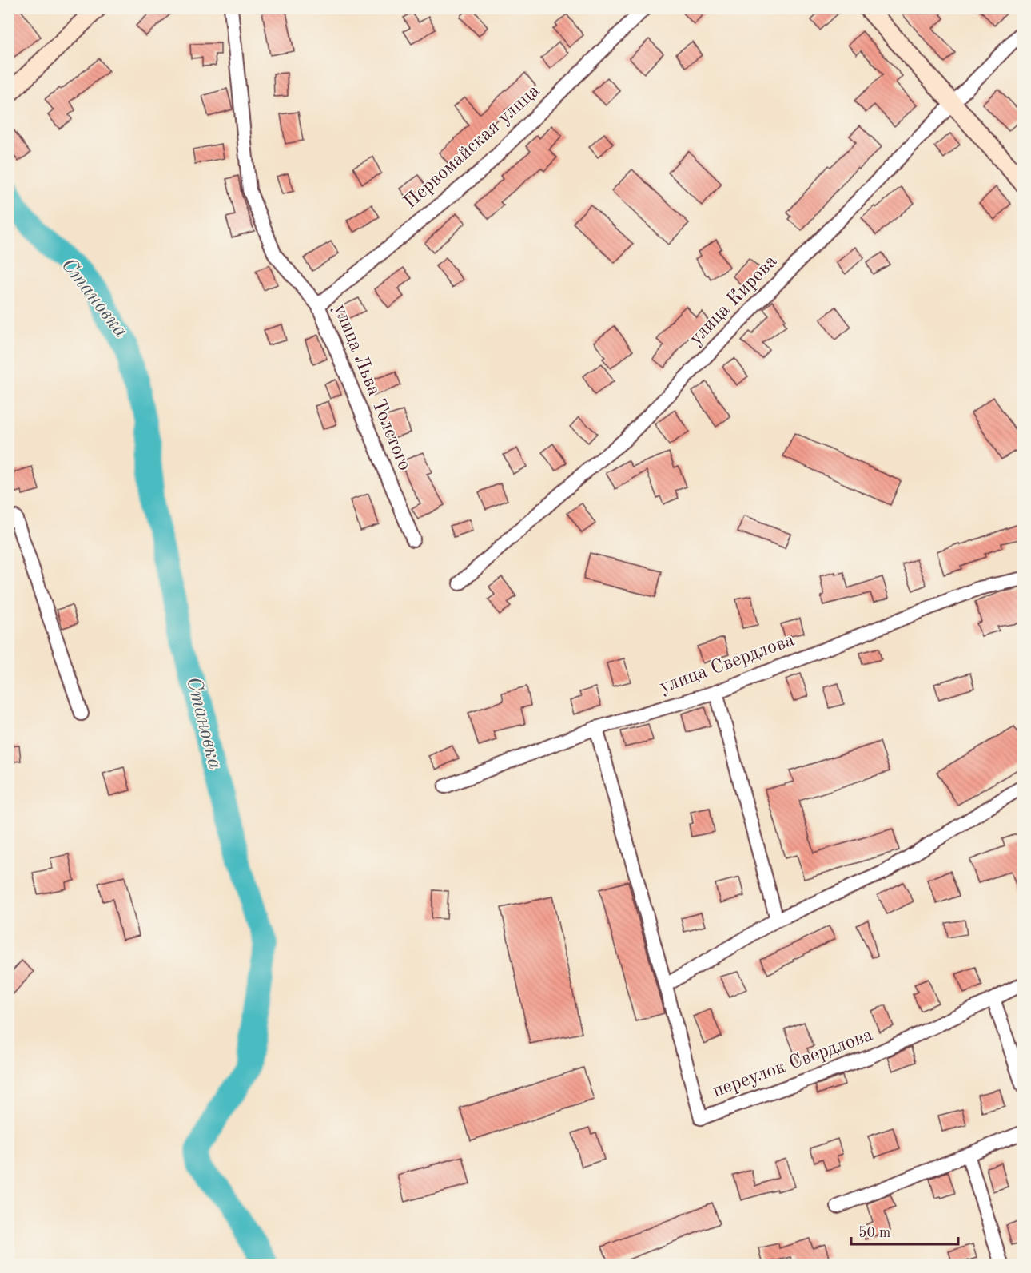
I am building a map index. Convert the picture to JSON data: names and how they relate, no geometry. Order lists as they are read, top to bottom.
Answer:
{
  "streets": {
    "street": [
      "Первомайская улица",
      "улица Кирова",
      "улица Льва Толстого",
      "улица Свердлова",
      "переулок Свердлова"
    ]
  },
  "crossings": [
    ["Первомайская улица", "улица Льва Толстого"],
    ["улица Свердлова", "переулок Свердлова"]
  ],
  "water": ["Становка"],
  "scale_bar": "50 m"
}
